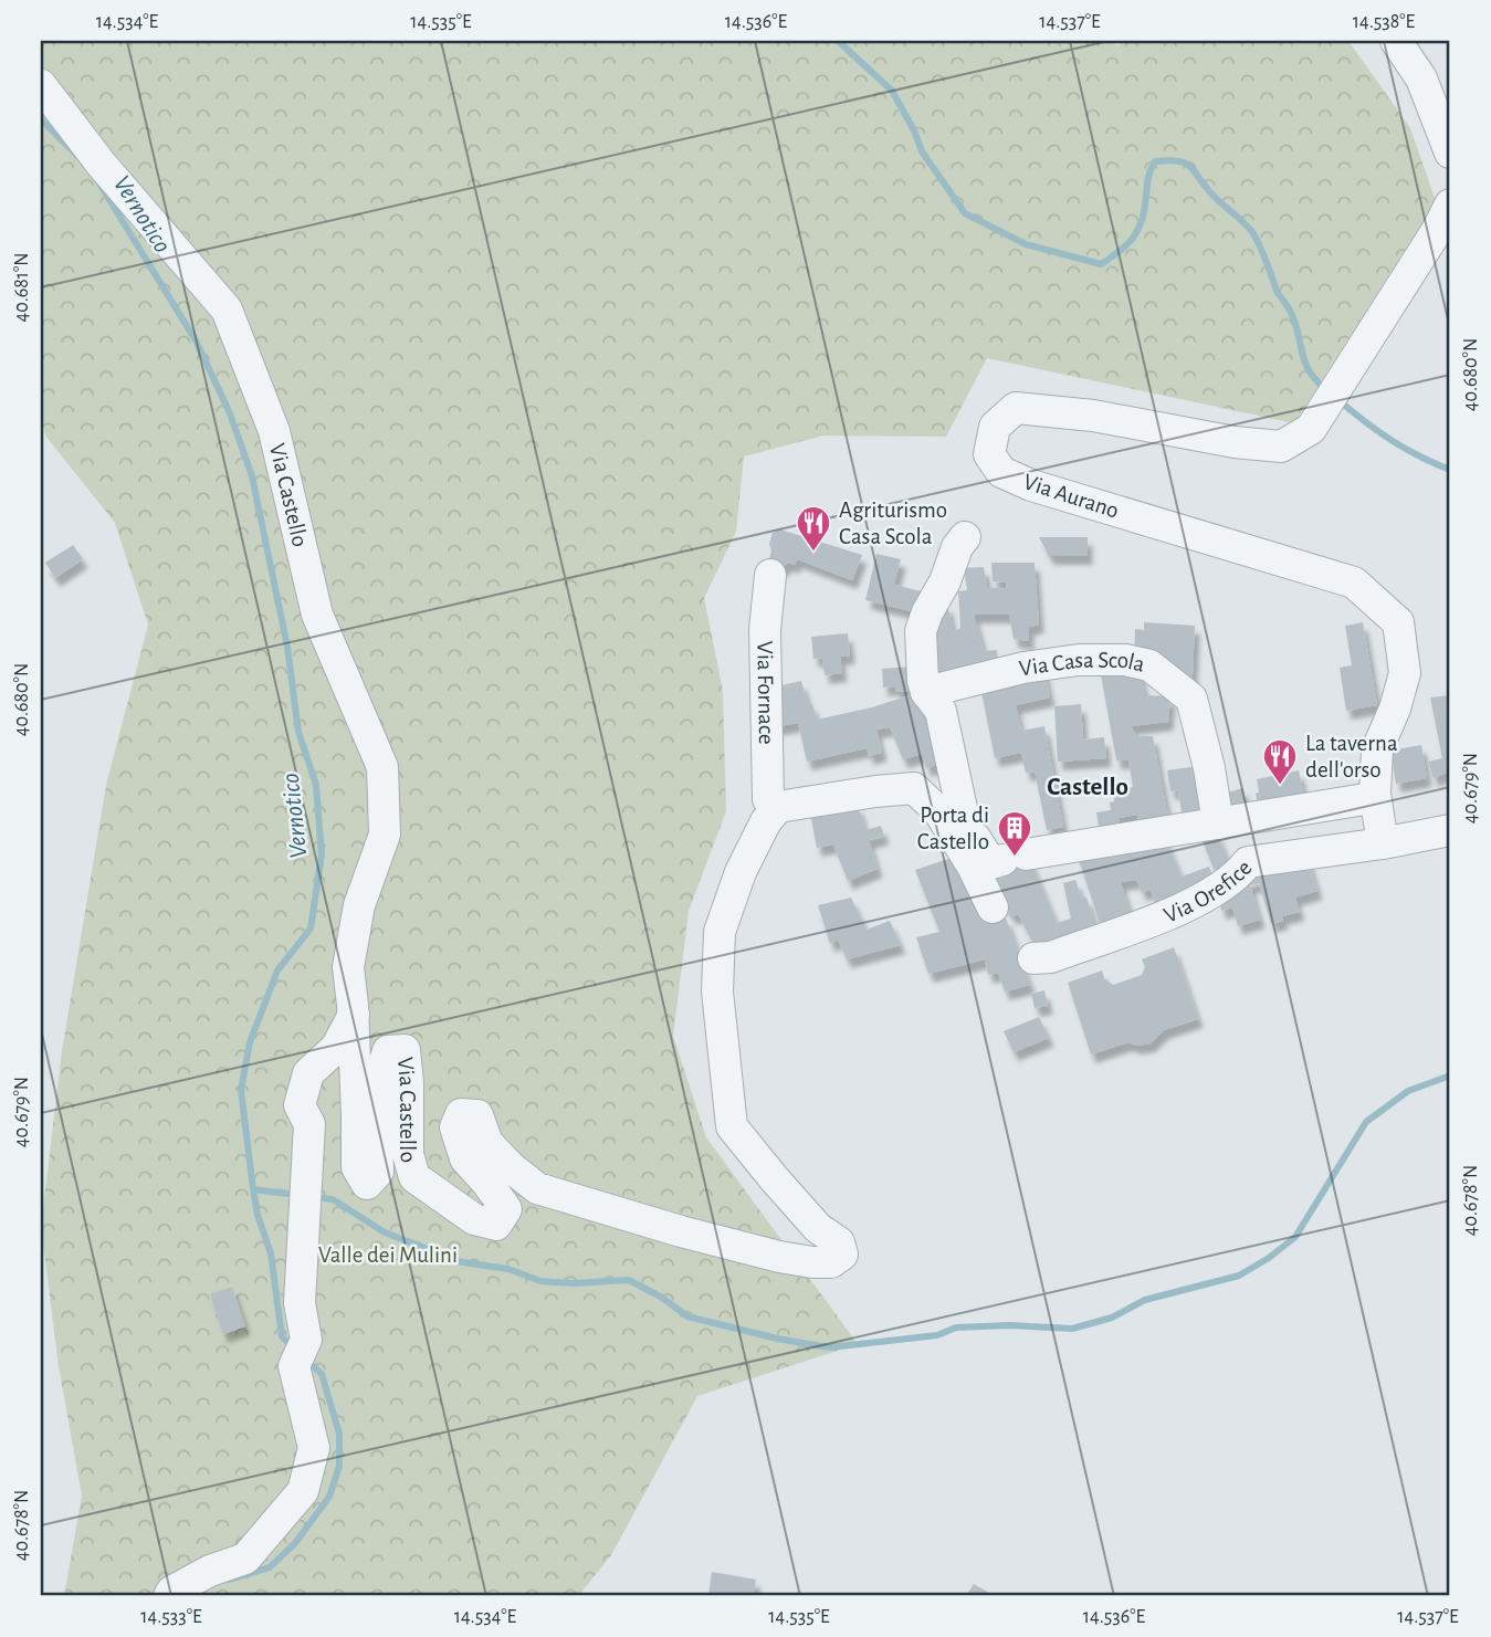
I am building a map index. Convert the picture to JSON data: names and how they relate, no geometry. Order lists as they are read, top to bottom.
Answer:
{
  "streets": {
    "street": [
      "Via Castello",
      "Via Aurano",
      "Via Casa Scola",
      "Via Fornace",
      "Via Orefice"
    ]
  },
  "crossings": [
    ["Via Castello", "Via Fornace"]
  ],
  "districts": ["Castello"],
  "water": ["Vernotico"],
  "parks": ["Valle dei Mulini"],
  "places": {
    "restaurant": ["Agriturismo Casa Scola", "La taverna dell'orso"],
    "building": ["Porta di Castello"]
  },
  "coordinates": [
    "14.534°E",
    "14.535°E",
    "14.536°E",
    "14.537°E",
    "14.538°E",
    "40.681°N",
    "40.680°N",
    "40.679°N",
    "40.678°N",
    "14.533°E"
  ]
}
